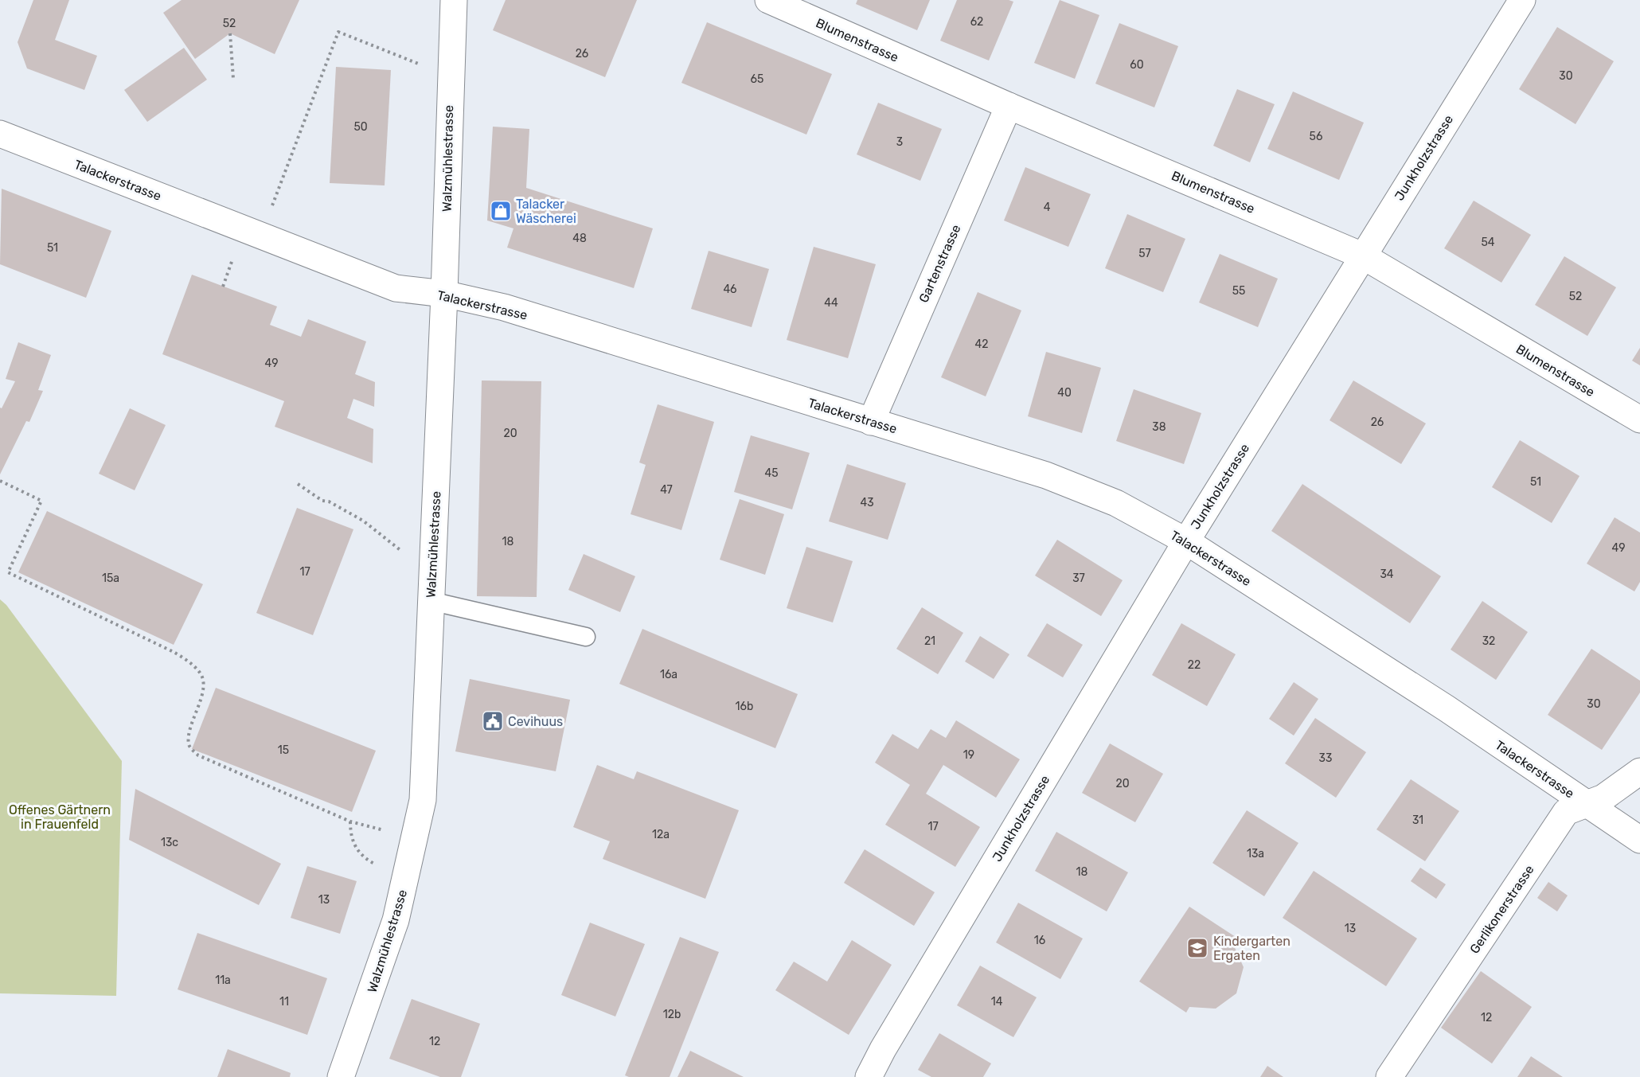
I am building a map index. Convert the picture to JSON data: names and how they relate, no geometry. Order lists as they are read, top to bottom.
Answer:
{
  "streets": {
    "street": [
      "Blumenstrasse",
      "Junkholzstrasse",
      "Walzmühlestrasse",
      "Talackerstrasse",
      "Gartenstrasse",
      "Gerlikonerstrasse"
    ]
  },
  "crossings": [
    ["Blumenstrasse", "Junkholzstrasse"],
    ["Blumenstrasse", "Gartenstrasse"],
    ["Junkholzstrasse", "Talackerstrasse"],
    ["Walzmühlestrasse", "Talackerstrasse"],
    ["Talackerstrasse", "Gartenstrasse"],
    ["Talackerstrasse", "Gerlikonerstrasse"]
  ],
  "parks": ["Offenes Gärtnern in Frauenfeld"],
  "places": {
    "shop": ["Talacker Wäscherei"],
    "public building": ["Cevihuus"],
    "school or university": ["Kindergarten Ergaten"]
  },
  "house_numbers": [
    "62",
    "52",
    "26",
    "60",
    "30",
    "65",
    "50",
    "56",
    "3",
    "4",
    "48",
    "54",
    "51",
    "57",
    "46",
    "55",
    "52",
    "44",
    "42",
    "49",
    "40",
    "26",
    "38",
    "20",
    "45",
    "51",
    "47",
    "43",
    "18",
    "49",
    "17",
    "34",
    "15a",
    "37",
    "21",
    "32",
    "22",
    "16a",
    "30",
    "16b",
    "15",
    "19",
    "33",
    "20",
    "31",
    "17",
    "12a",
    "13c",
    "13a",
    "18",
    "13",
    "13",
    "16",
    "11a",
    "11",
    "14",
    "12b",
    "12",
    "12"
  ]
}
